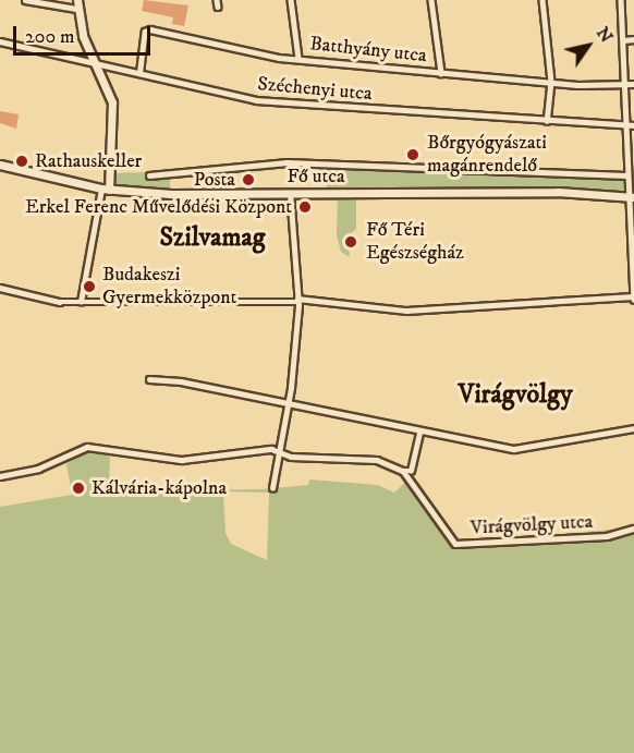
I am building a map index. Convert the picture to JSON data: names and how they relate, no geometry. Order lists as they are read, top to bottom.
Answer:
{
  "streets": {
    "main road": ["Fő utca"],
    "street": ["Batthyány utca", "Széchenyi utca", "Virágvölgy utca"]
  },
  "crossings": [
    ["Batthyány utca", "Széchenyi utca"]
  ],
  "districts": ["Szilvamag", "Virágvölgy"],
  "places": [
    "Bőrgyógyászati magánrendelő",
    "Rathauskeller",
    "Posta",
    "Erkel Ferenc Művelődési Központ",
    "Fő Téri Egészségház",
    "Budakeszi Gyermekközpont",
    "Kálvária-kápolna"
  ],
  "scale_bar": "200 m",
  "north": "top right"
}
